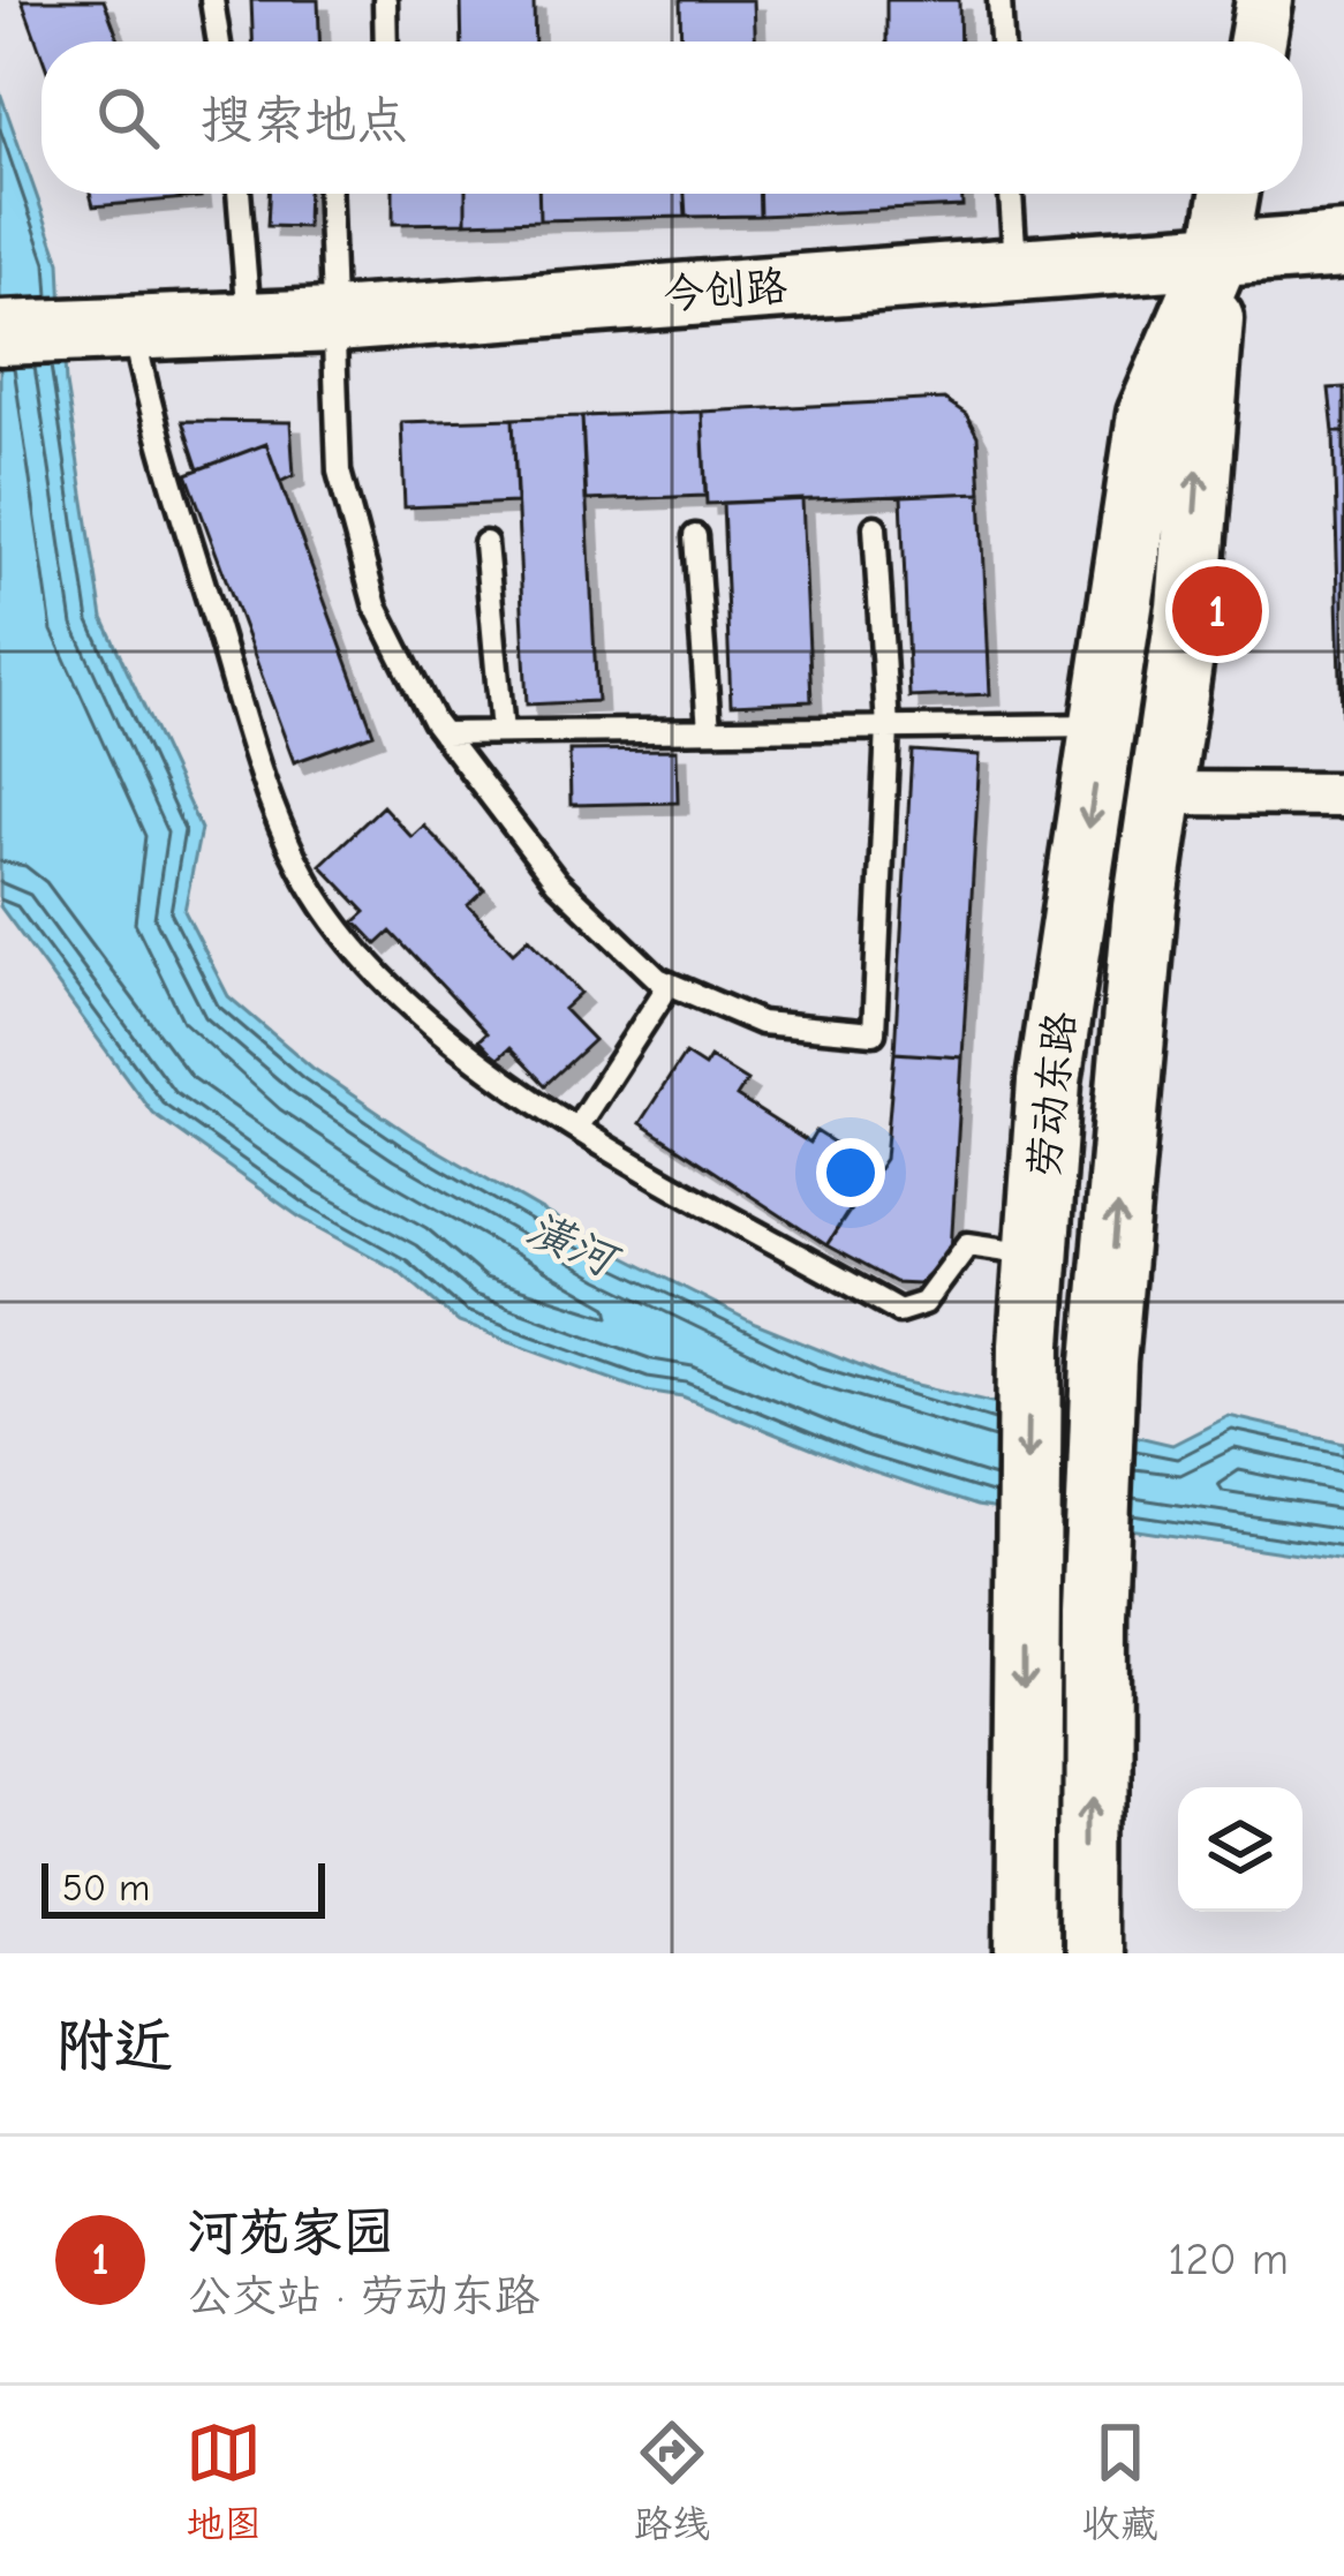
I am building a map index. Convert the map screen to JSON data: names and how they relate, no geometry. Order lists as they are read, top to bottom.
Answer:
{
  "streets": {
    "main road": ["今创路", "劳动东路"]
  },
  "crossings": [
    ["今创路", "劳动东路"]
  ],
  "water": ["潢河"],
  "scale_bar": "50 m",
  "page": {
    "search": "搜索地点",
    "pins": "1",
    "scale": "50 m",
    "heading": "附近",
    "list": [
      {
        "mark": "1",
        "name": "河苑家园",
        "note": "公交站 · 劳动东路",
        "value": "120 m"
      }
    ],
    "nav": ["地图", "路线", "收藏"]
  }
}
